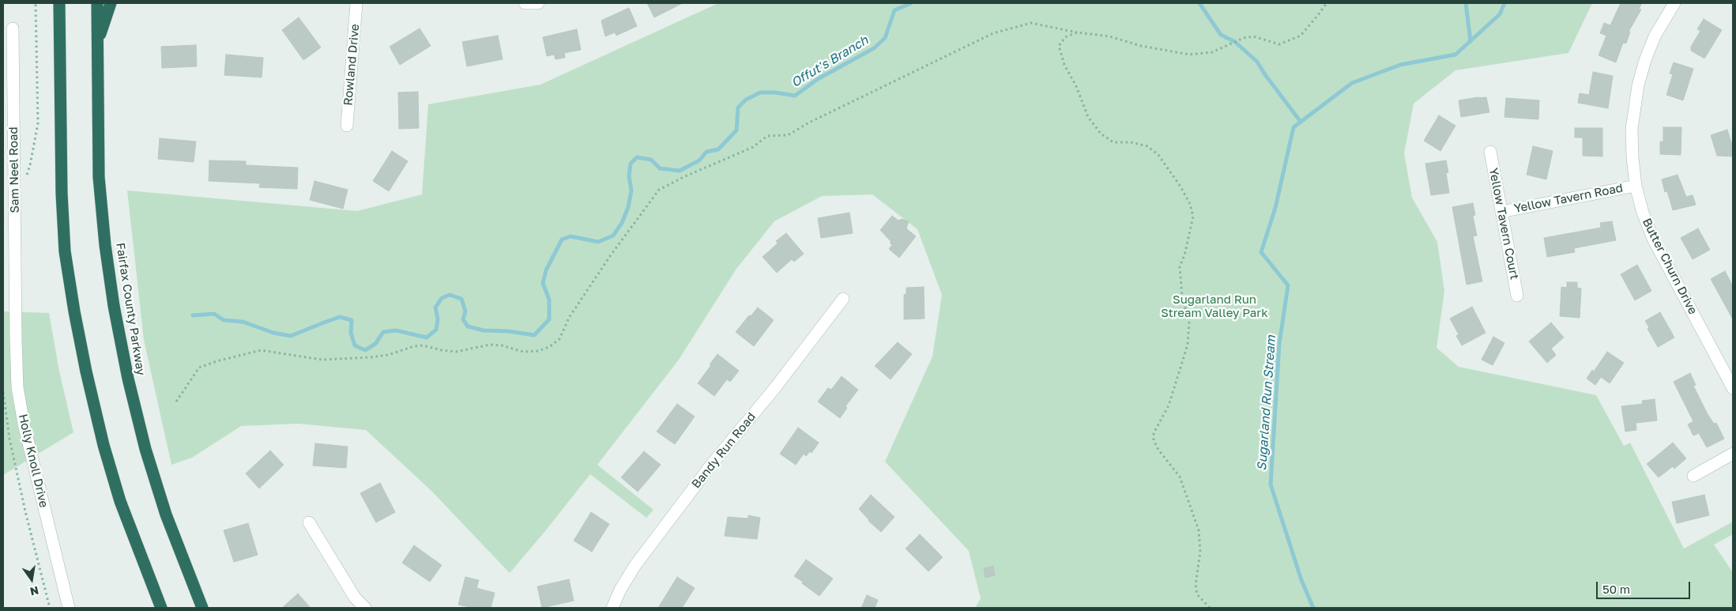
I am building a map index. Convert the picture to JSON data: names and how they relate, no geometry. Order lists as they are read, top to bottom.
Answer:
{
  "streets": {
    "highway": ["Fairfax County Parkway"],
    "street": [
      "Rowland Drive",
      "Sam Neel Road",
      "Yellow Tavern Road",
      "Yellow Tavern Court",
      "Butter Churn Drive",
      "Bandy Run Road",
      "Holly Knoll Drive"
    ]
  },
  "crossings": [
    ["Sam Neel Road", "Holly Knoll Drive"],
    ["Yellow Tavern Road", "Yellow Tavern Court"],
    ["Yellow Tavern Road", "Butter Churn Drive"]
  ],
  "water": ["Offut's Branch", "Sugarland Run Stream"],
  "parks": ["Sugarland Run Stream Valley Park"],
  "scale_bar": "50 m",
  "north": "bottom"
}
